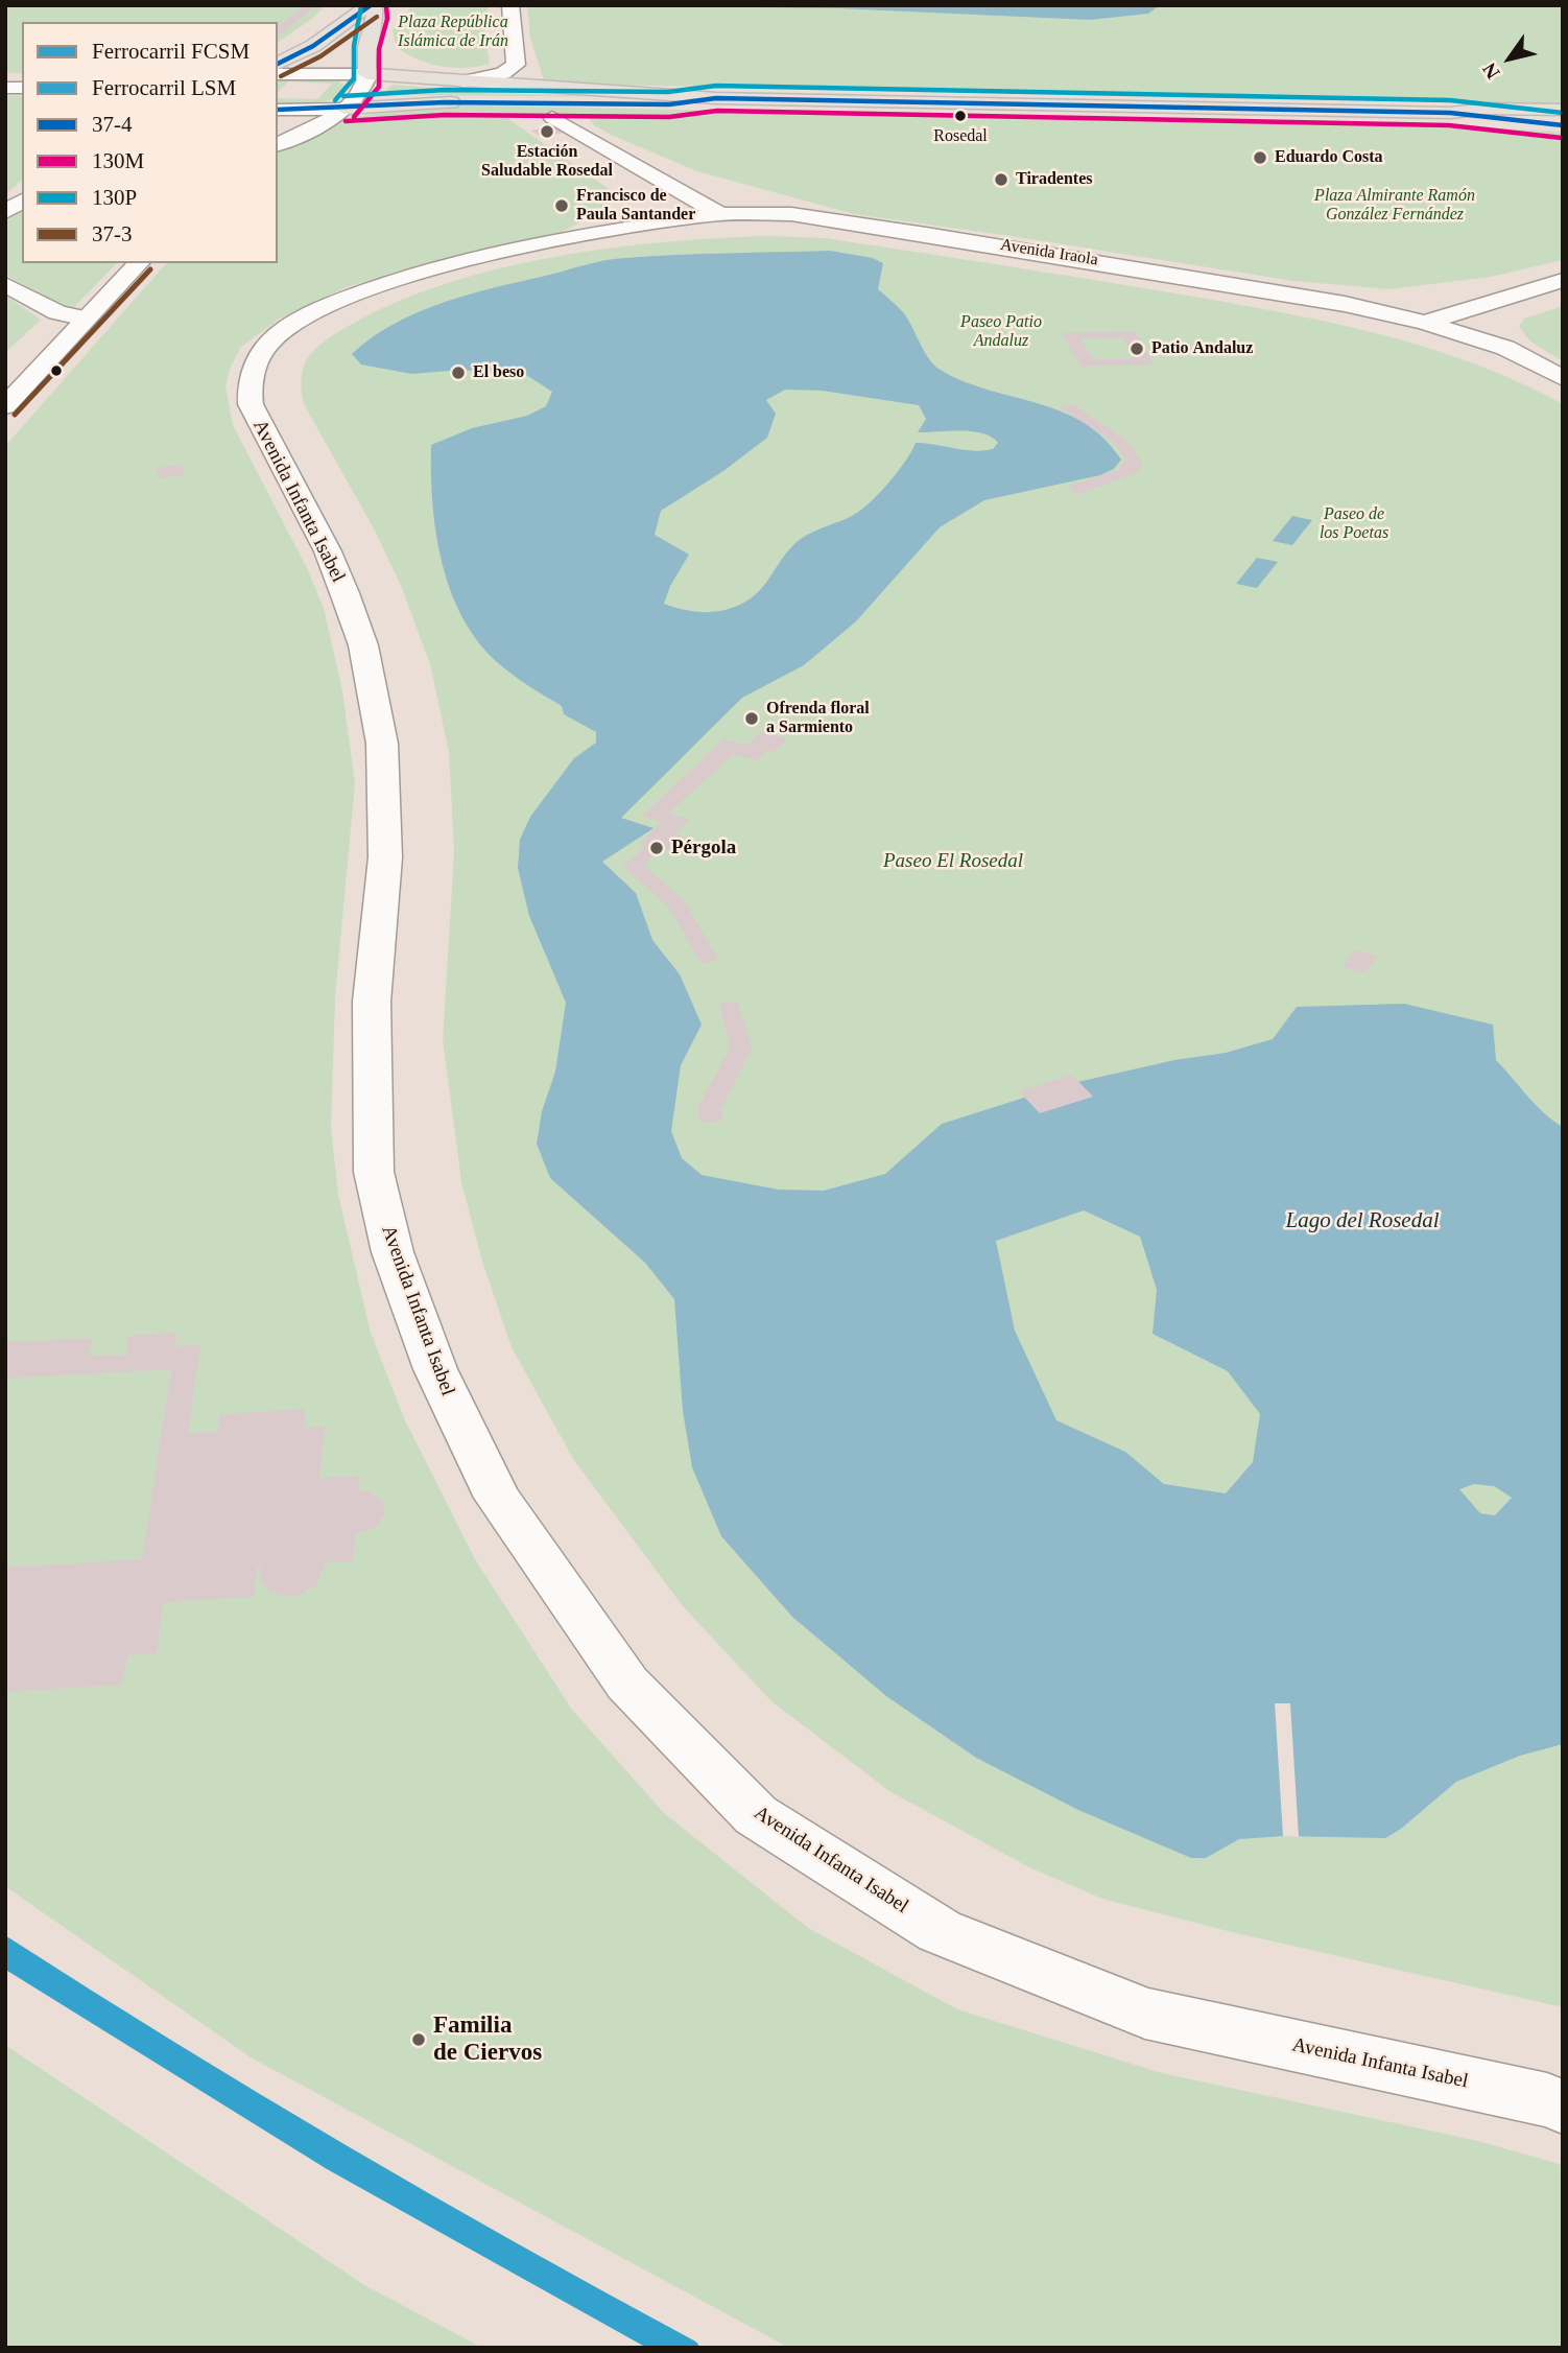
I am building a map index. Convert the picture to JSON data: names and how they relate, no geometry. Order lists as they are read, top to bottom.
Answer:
{
  "streets": {
    "street": ["Avenida Iraola", "Avenida Infanta Isabel"]
  },
  "crossings": [
    ["Avenida Iraola", "Avenida Infanta Isabel"]
  ],
  "water": ["Lago del Rosedal"],
  "parks": [
    "Plaza República Islámica de Irán",
    "Plaza Almirante Ramón González Fernández",
    "Paseo Patio Andaluz",
    "Paseo de los Poetas",
    "Paseo El Rosedal"
  ],
  "places": [
    "Rosedal",
    "Estación Saludable Rosedal",
    "Eduardo Costa",
    "Tiradentes",
    "Francisco de Paula Santander",
    "Patio Andaluz",
    "El beso",
    "Ofrenda floral a Sarmiento",
    "Pérgola",
    "Familia de Ciervos"
  ],
  "lines": [
    "transit line 37-4",
    "transit line 130M",
    "transit line 130P",
    "transit line 37-3",
    "rail line FCSM",
    "rail line LSM"
  ],
  "legend": [
    "Ferrocarril FCSM",
    "Ferrocarril LSM",
    "37-4",
    "130M",
    "130P",
    "37-3"
  ],
  "north": "bottom left"
}
